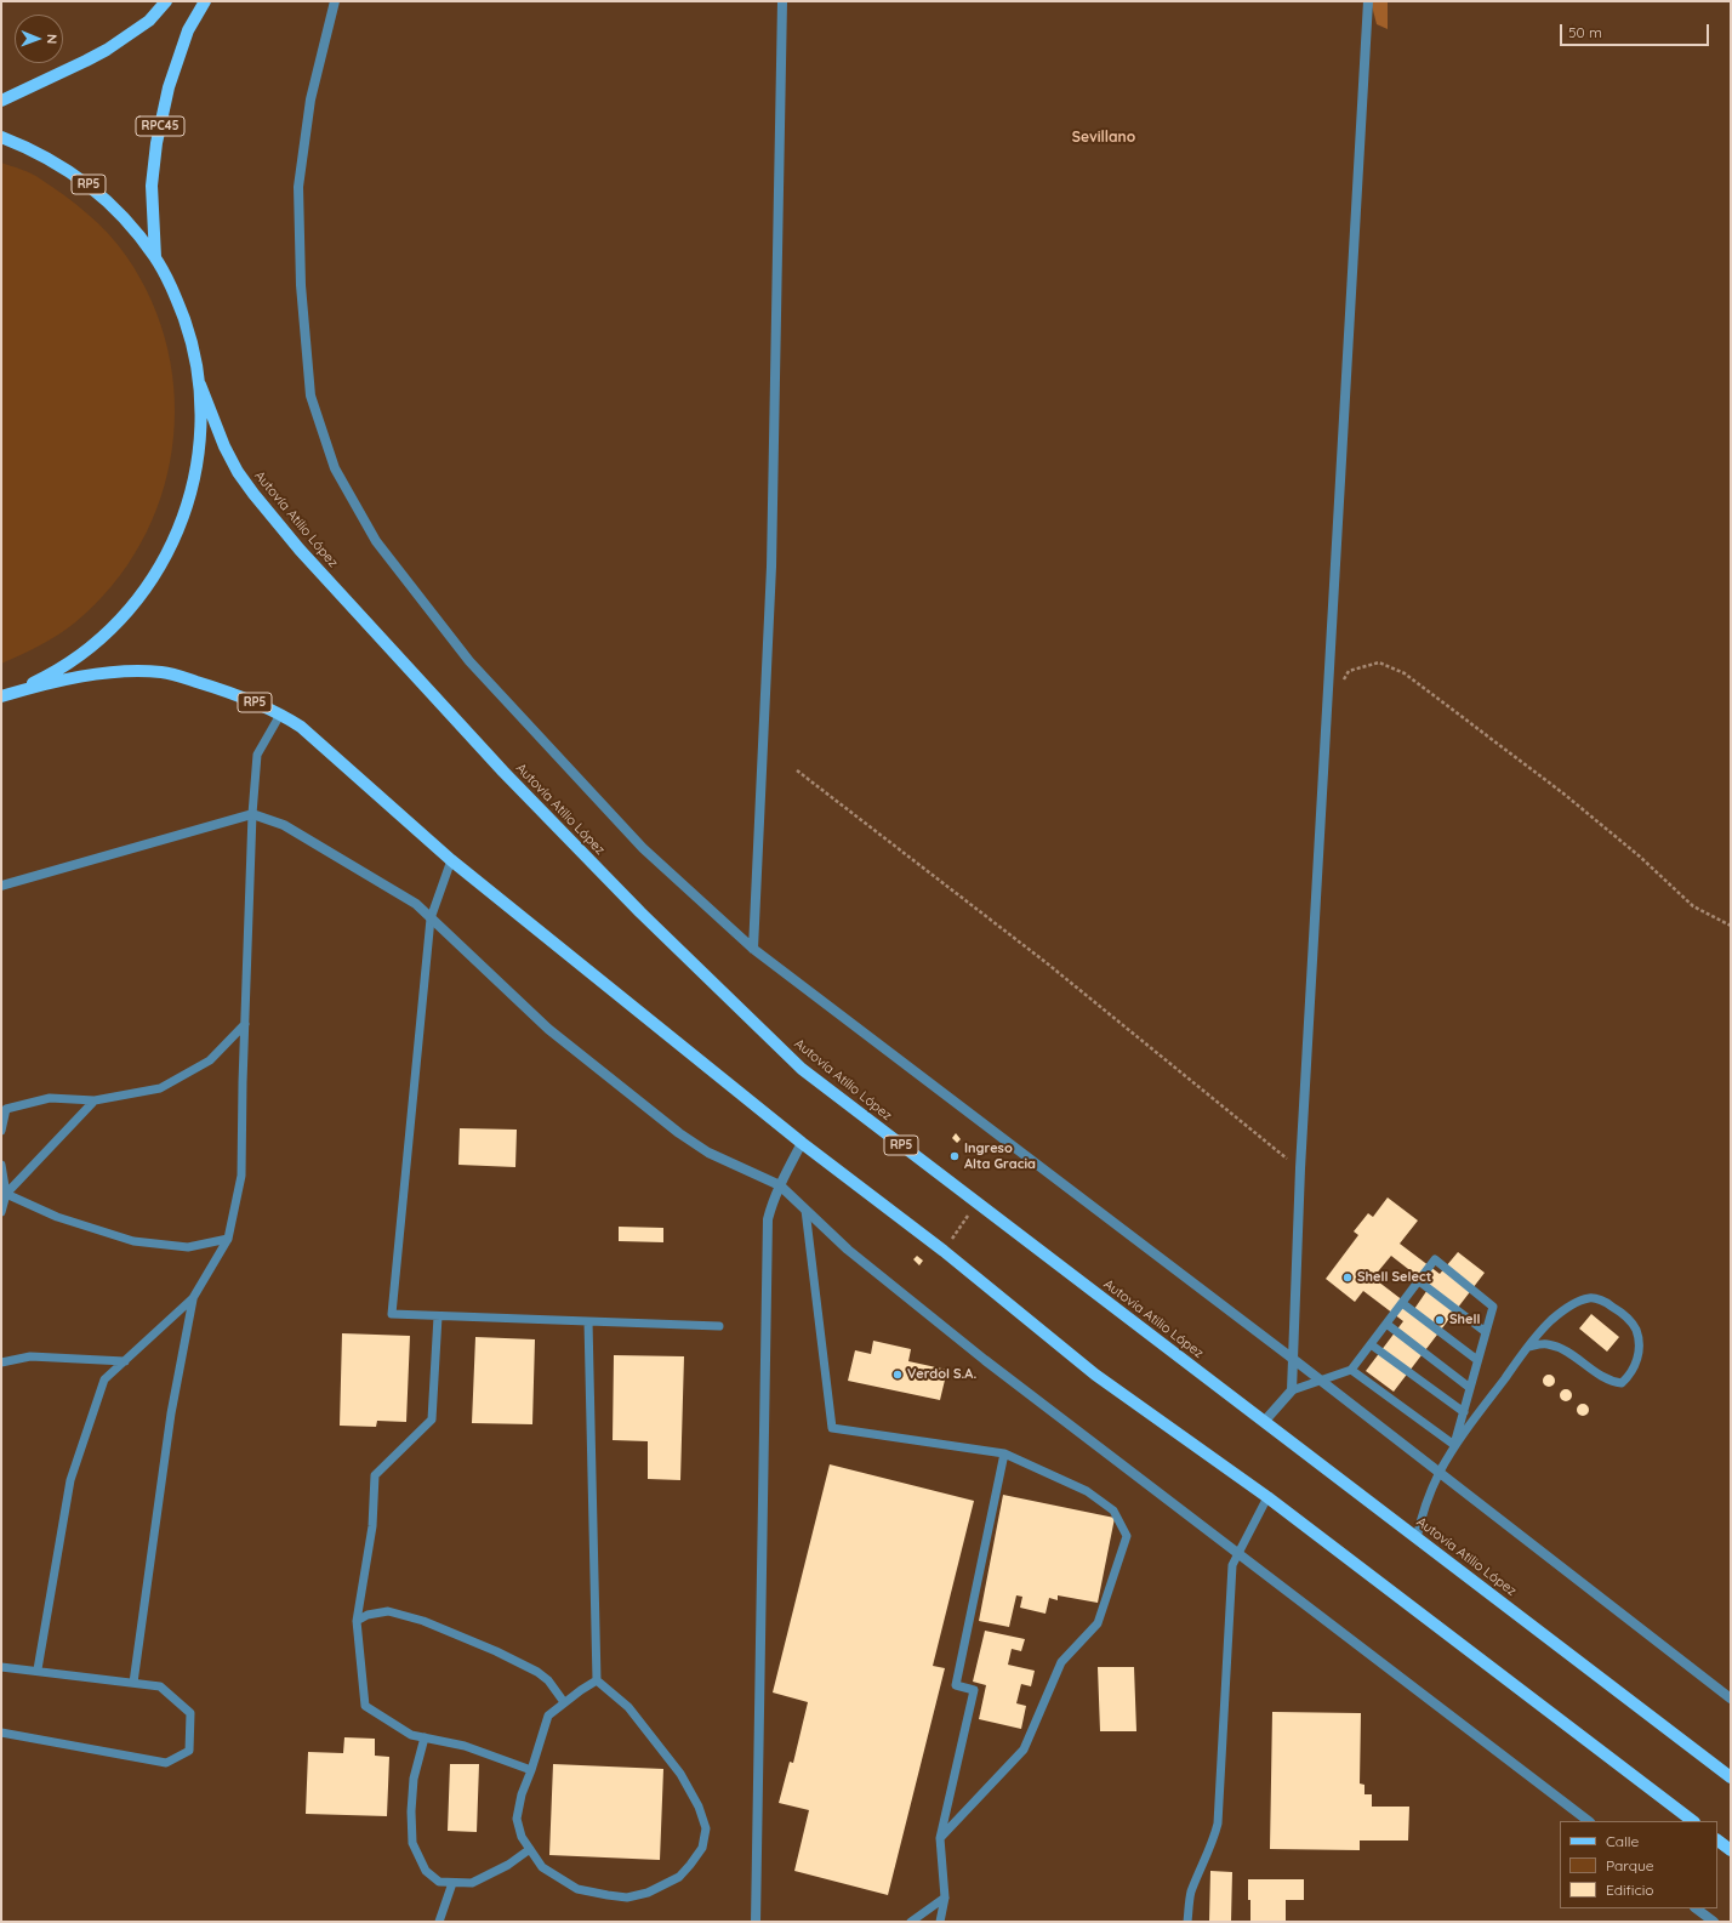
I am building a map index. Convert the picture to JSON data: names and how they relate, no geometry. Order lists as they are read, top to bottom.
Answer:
{
  "streets": {
    "main road": ["RPC45", "RP5", "Autovía Atilio López"]
  },
  "crossings": [
    ["RPC45", "Autovía Atilio López"]
  ],
  "districts": ["Sevillano"],
  "places": [
    "Ingreso Alta Gracia",
    "Shell Select",
    "Shell",
    "Verdol S.A."
  ],
  "legend": ["Calle", "Parque", "Edificio"],
  "scale_bar": "50 m",
  "north": "right"
}
